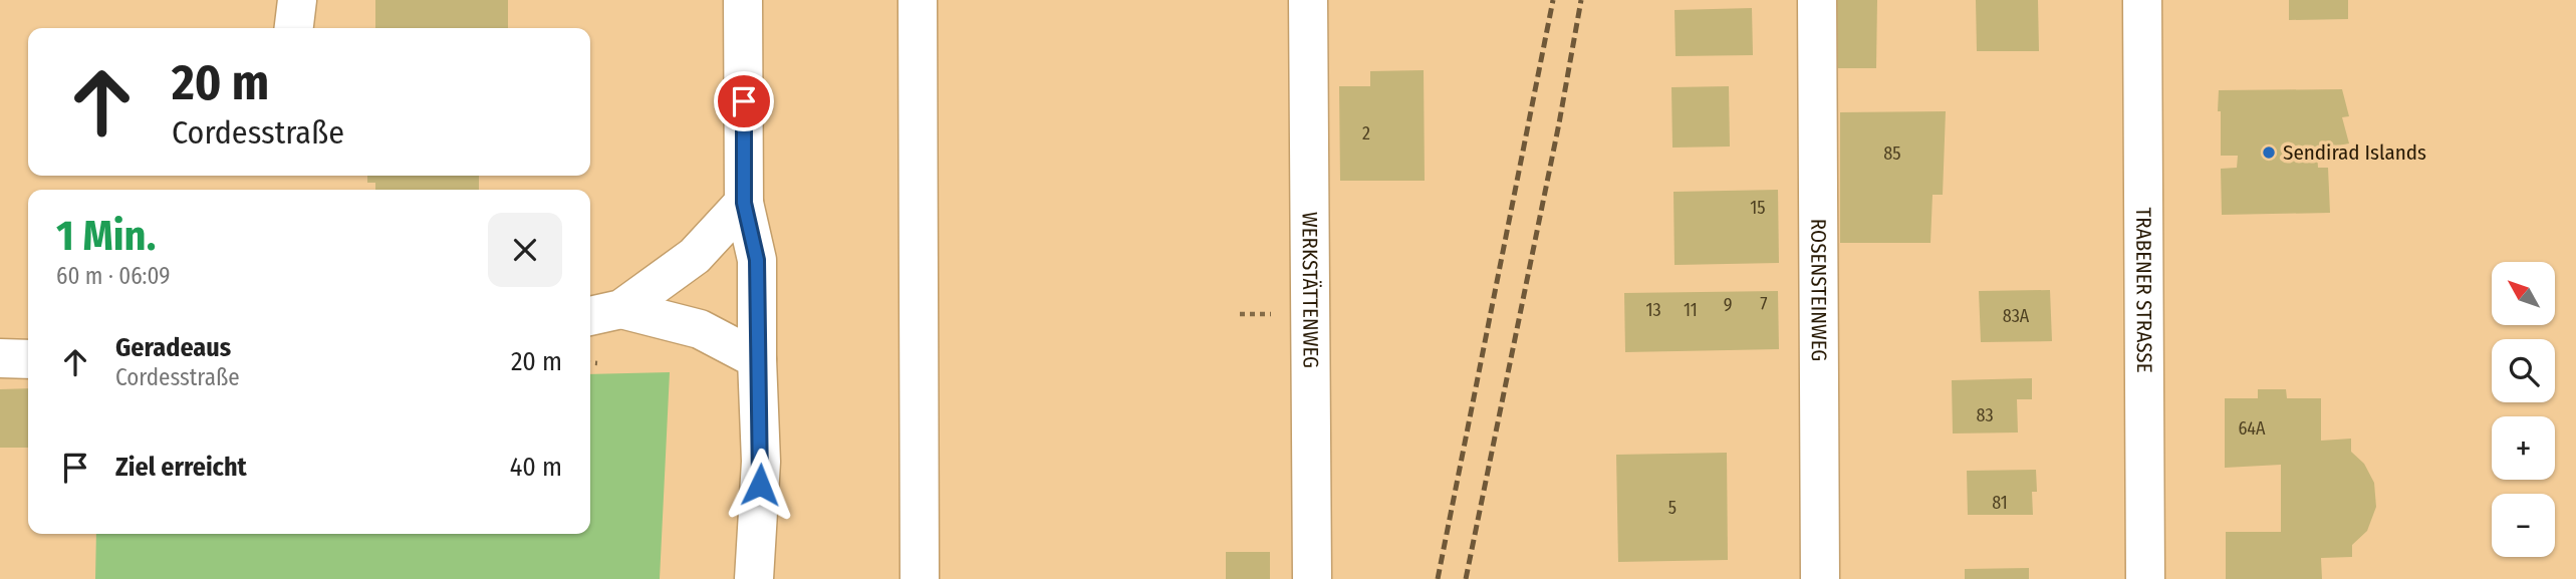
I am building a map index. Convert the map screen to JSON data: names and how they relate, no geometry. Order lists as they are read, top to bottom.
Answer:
{
  "streets": {
    "street": ["WERKSTÄTTENWEG", "ROSENSTEINWEG", "TRABENER STRASSE"]
  },
  "places": ["Sendirad Islands"],
  "house_numbers": [
    "2",
    "85",
    "15",
    "7",
    "9",
    "13",
    "11",
    "83A",
    "83",
    "64A",
    "81",
    "5"
  ],
  "north": "top left",
  "page": {
    "turn": ["20 m", "Cordesstraße"],
    "heading": ["1 Min.", "60 m · 06:09"],
    "map_buttons": ["+", "−"],
    "list": [
      {
        "name": "Geradeaus",
        "note": "Cordesstraße",
        "value": "20 m"
      },
      {
        "name": "Ziel erreicht",
        "value": "40 m"
      }
    ]
  }
}
